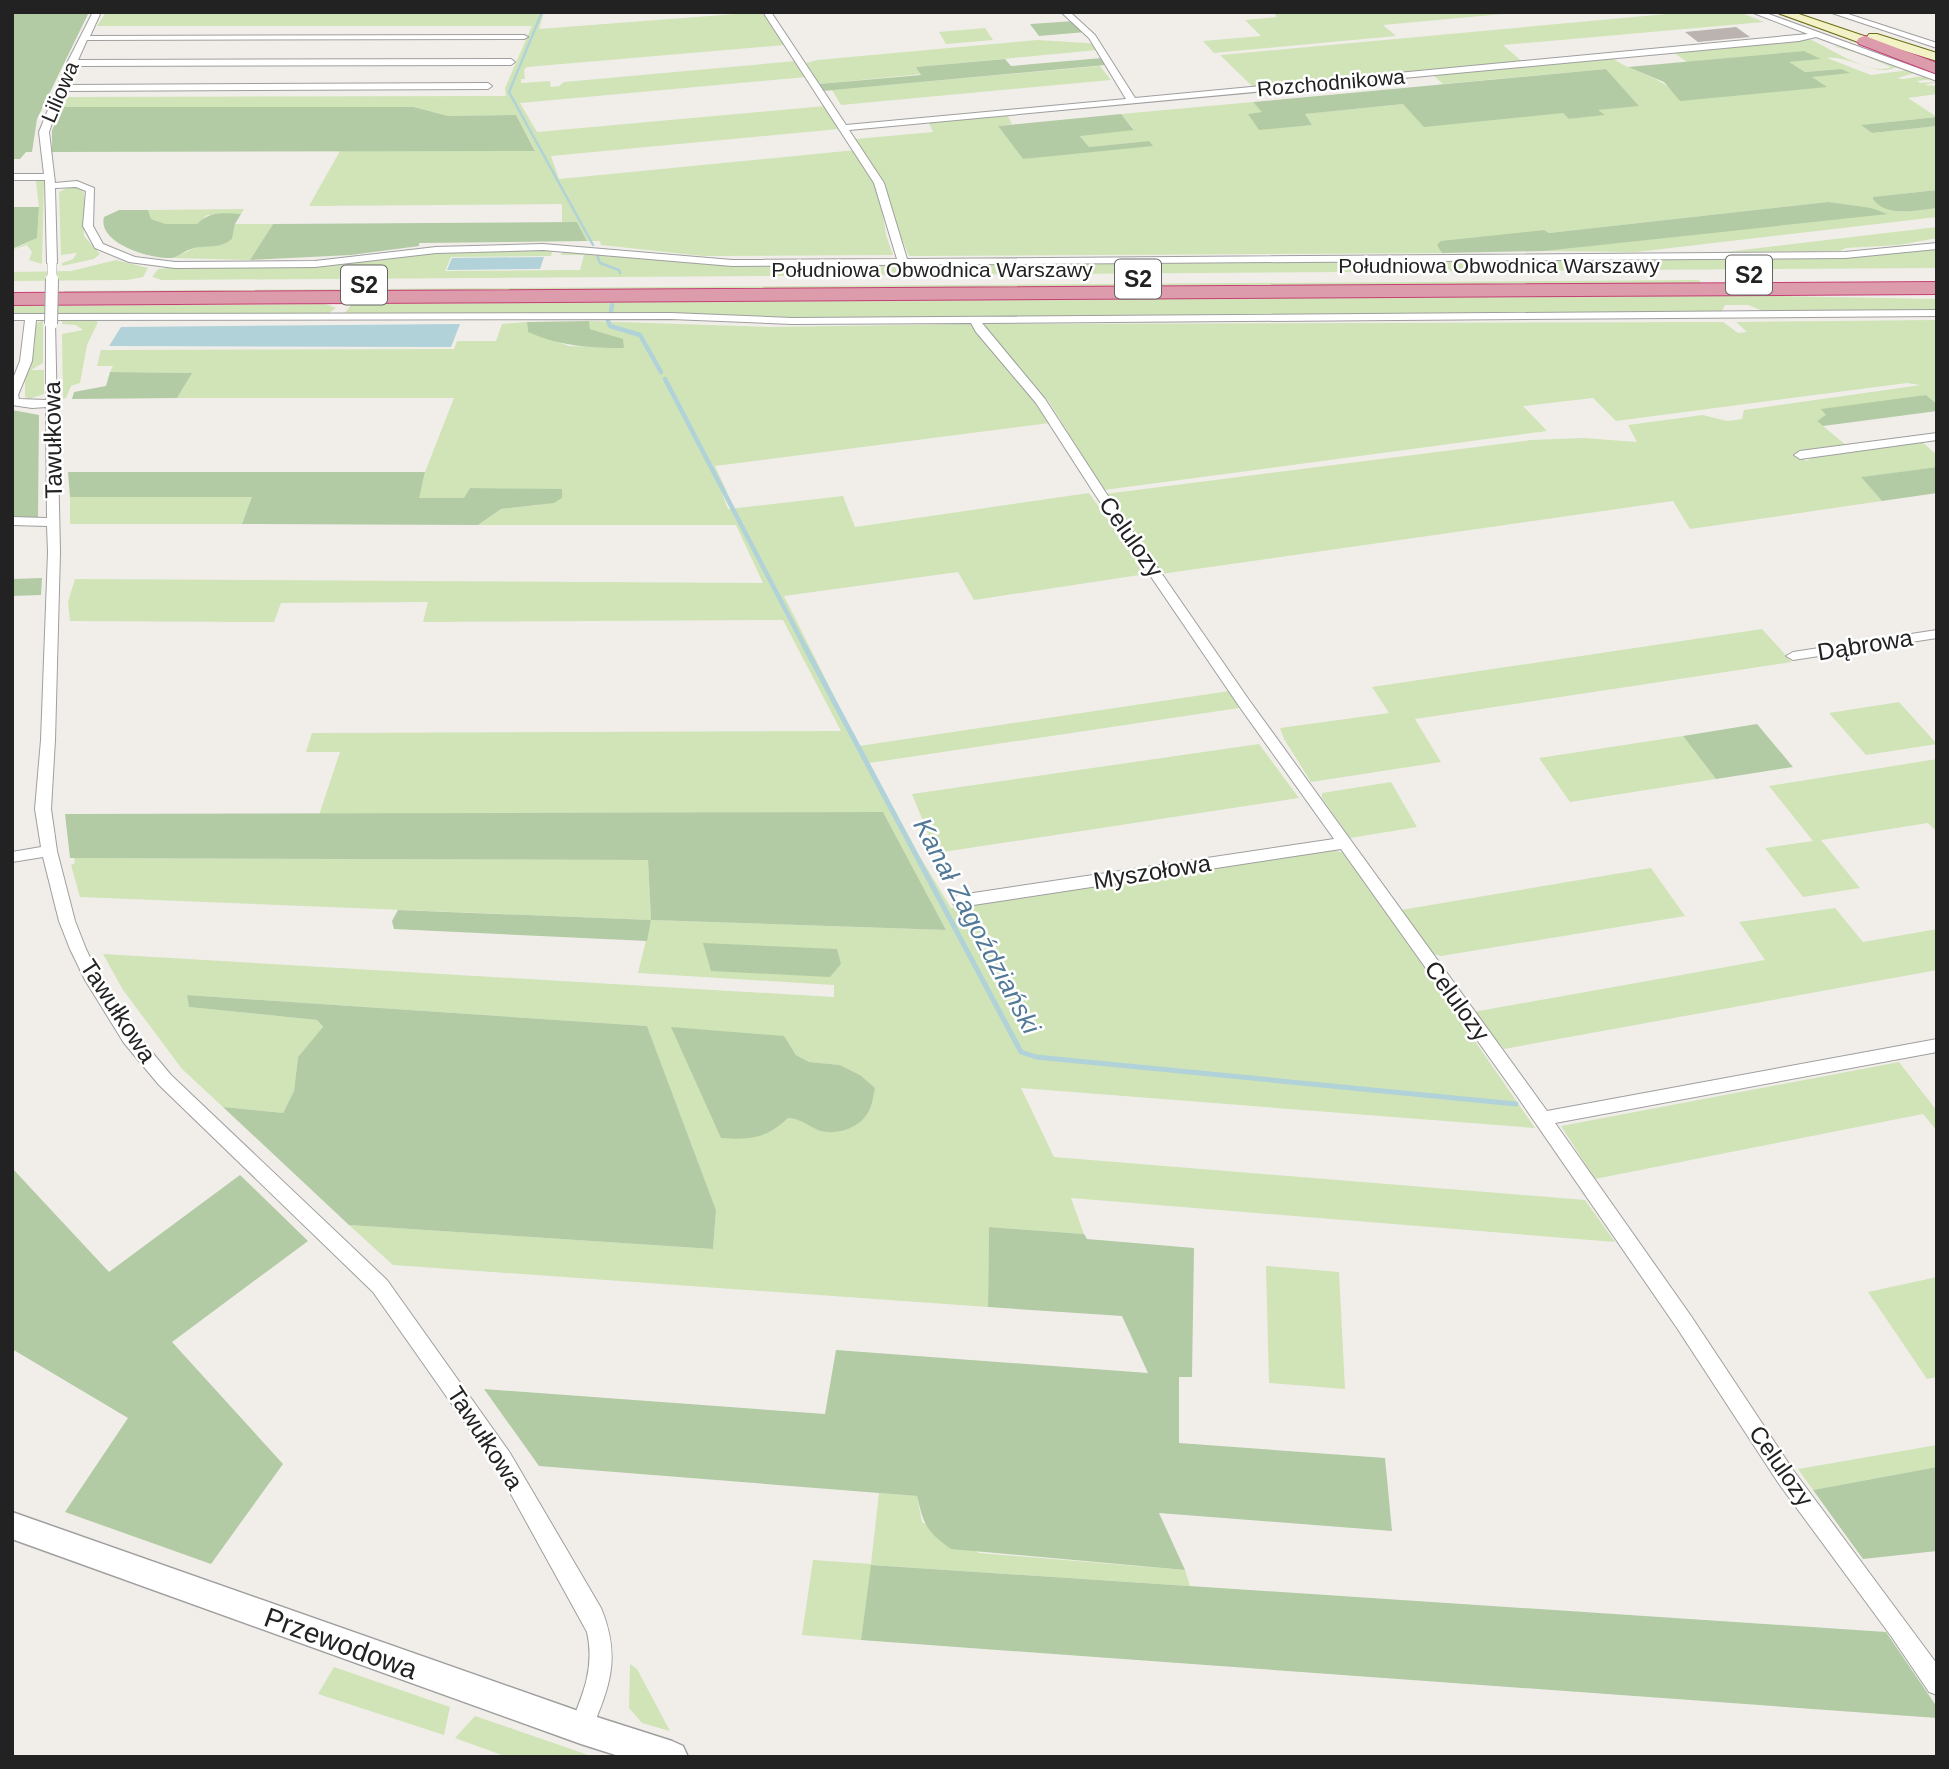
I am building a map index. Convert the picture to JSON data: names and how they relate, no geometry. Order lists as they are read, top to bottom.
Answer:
{
  "streets": {
    "highway": ["Południowa Obwodnica Warszawy", "S2"],
    "street": [
      "Rozchodnikowa",
      "Liliowa",
      "Tawułkowa",
      "Celulozy",
      "Dąbrowa",
      "Myszołowa",
      "Przewodowa"
    ]
  },
  "crossings": [
    ["Liliowa", "Tawułkowa"],
    ["Tawułkowa", "Przewodowa"],
    ["Celulozy", "Myszołowa"]
  ],
  "water": ["Kanał Zagoździański"]
}
